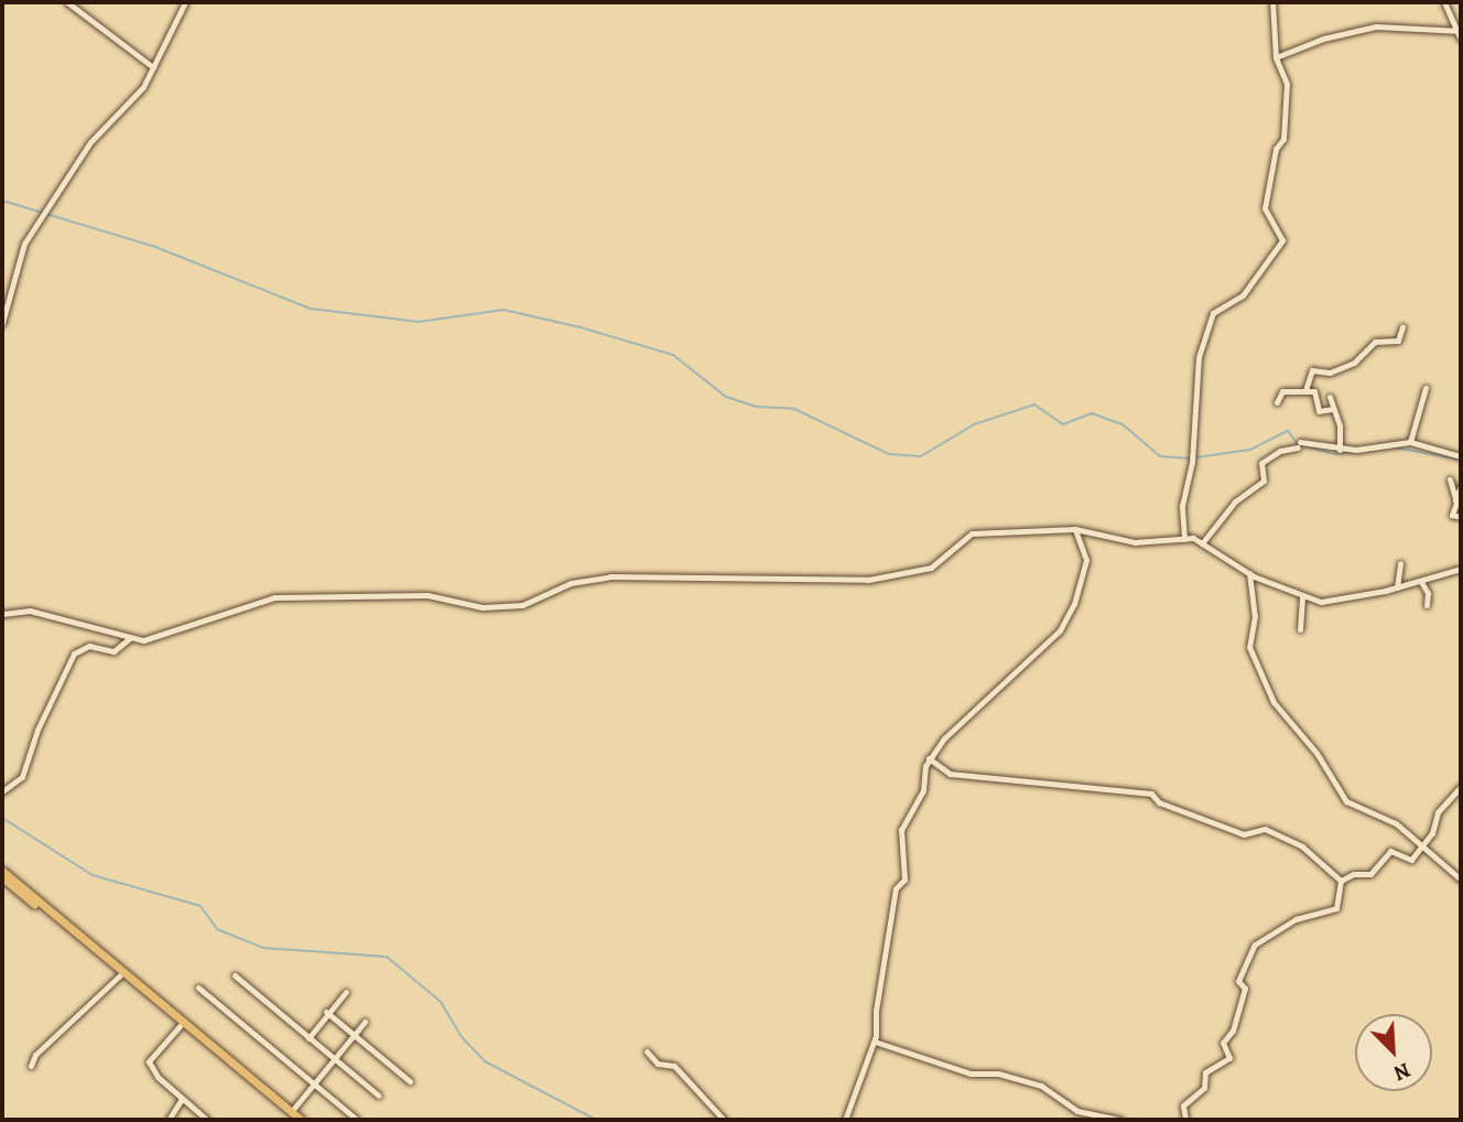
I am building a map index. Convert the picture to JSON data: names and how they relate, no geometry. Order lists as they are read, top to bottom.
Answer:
{
  "north": "bottom right"
}
